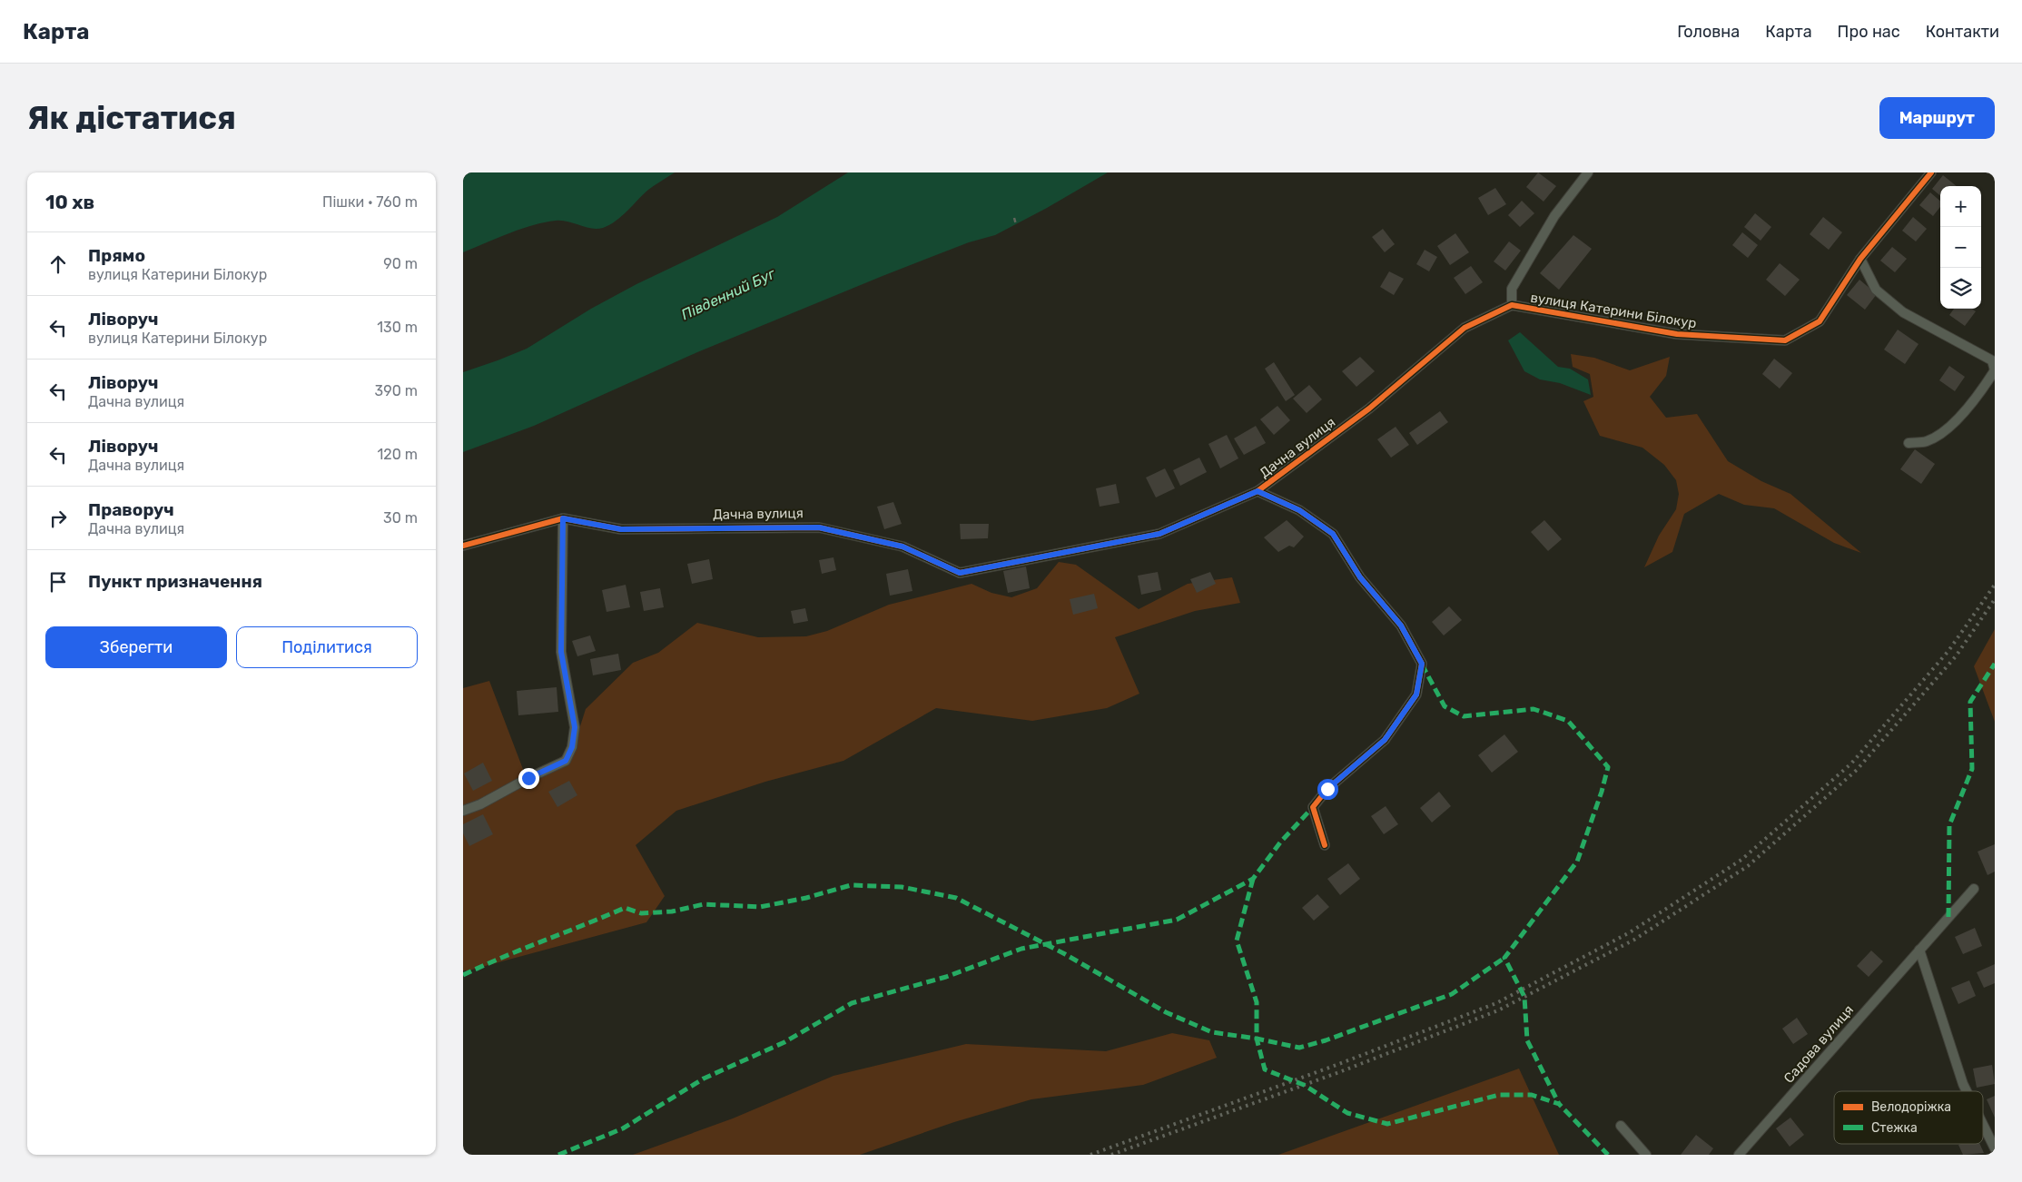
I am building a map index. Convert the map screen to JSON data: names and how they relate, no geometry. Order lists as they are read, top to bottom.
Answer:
{
  "streets": {
    "street": ["вулиця Катерини Білокур", "Дачна вулиця", "Садова вулиця"]
  },
  "crossings": [
    ["вулиця Катерини Білокур", "Дачна вулиця"]
  ],
  "water": ["Південний Буг"],
  "legend": ["Велодоріжка", "Стежка"],
  "page": {
    "header": "Карта",
    "nav": [
      "Головна",
      "Карта",
      "Про нас",
      "Контакти"
    ],
    "buttons": [
      "Маршрут",
      ["Зберегти", "Поділитися"]
    ],
    "title": "Як дістатися",
    "heading": ["10 хв", "Пішки · 760 m"],
    "map_buttons": ["+", "−"],
    "list": [
      ["Прямо", "вулиця Катерини Білокур", "90 m"],
      ["Ліворуч", "вулиця Катерини Білокур", "130 m"],
      ["Ліворуч", "Дачна вулиця", "390 m"],
      ["Ліворуч", "Дачна вулиця", "120 m"],
      ["Праворуч", "Дачна вулиця", "30 m"],
      "Пункт призначення"
    ]
  }
}
